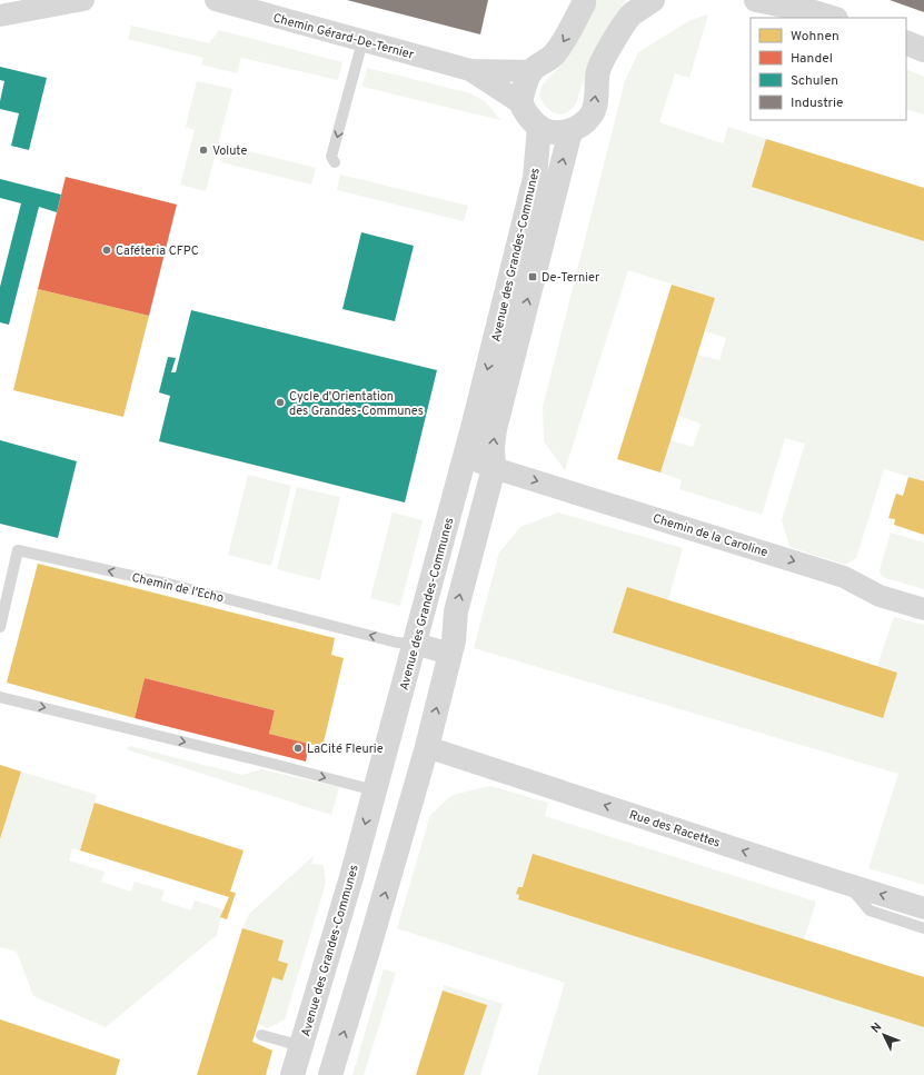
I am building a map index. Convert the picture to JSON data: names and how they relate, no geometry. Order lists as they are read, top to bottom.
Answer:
{
  "streets": {
    "street": [
      "Chemin Gérard-De-Ternier",
      "Avenue des Grandes-Communes",
      "Chemin de la Caroline",
      "Rue des Racettes"
    ],
    "lane": ["Chemin de l'Echo"]
  },
  "crossings": [
    ["Avenue des Grandes-Communes", "Chemin de la Caroline"],
    ["Avenue des Grandes-Communes", "Chemin de l'Echo"],
    ["Avenue des Grandes-Communes", "Rue des Racettes"]
  ],
  "one_way": ["Chemin de la Caroline", "Chemin de l'Echo", "Rue des Racettes"],
  "places": {
    "other": [
      "Volute",
      "Caféteria CFPC",
      "Cycle d'Orientation des Grandes-Communes",
      "LaCité Fleurie"
    ],
    "transit": ["De-Ternier"]
  },
  "legend": [
    "Wohnen",
    "Handel",
    "Schulen",
    "Industrie"
  ],
  "north": "top left"
}
